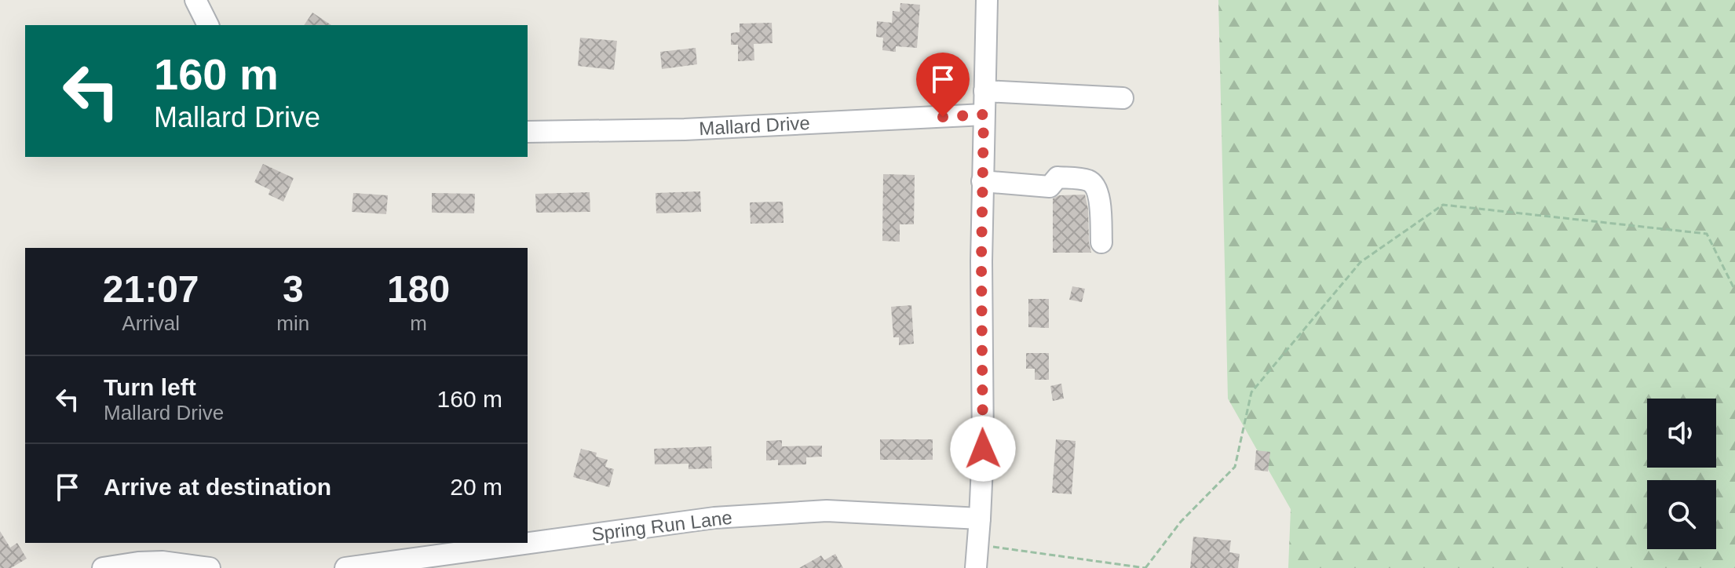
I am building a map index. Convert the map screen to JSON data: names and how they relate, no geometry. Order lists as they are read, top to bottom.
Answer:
{
  "streets": {
    "street": ["Mallard Drive", "Spring Run Lane"]
  },
  "page": {
    "turn": ["160 m", "Mallard Drive"],
    "eta": [
      "21:07",
      "Arrival",
      "3",
      "min",
      "180",
      "m"
    ],
    "list": [
      {
        "name": "Turn left",
        "note": "Mallard Drive",
        "value": "160 m"
      },
      {
        "name": "Arrive at destination",
        "value": "20 m"
      }
    ]
  }
}
